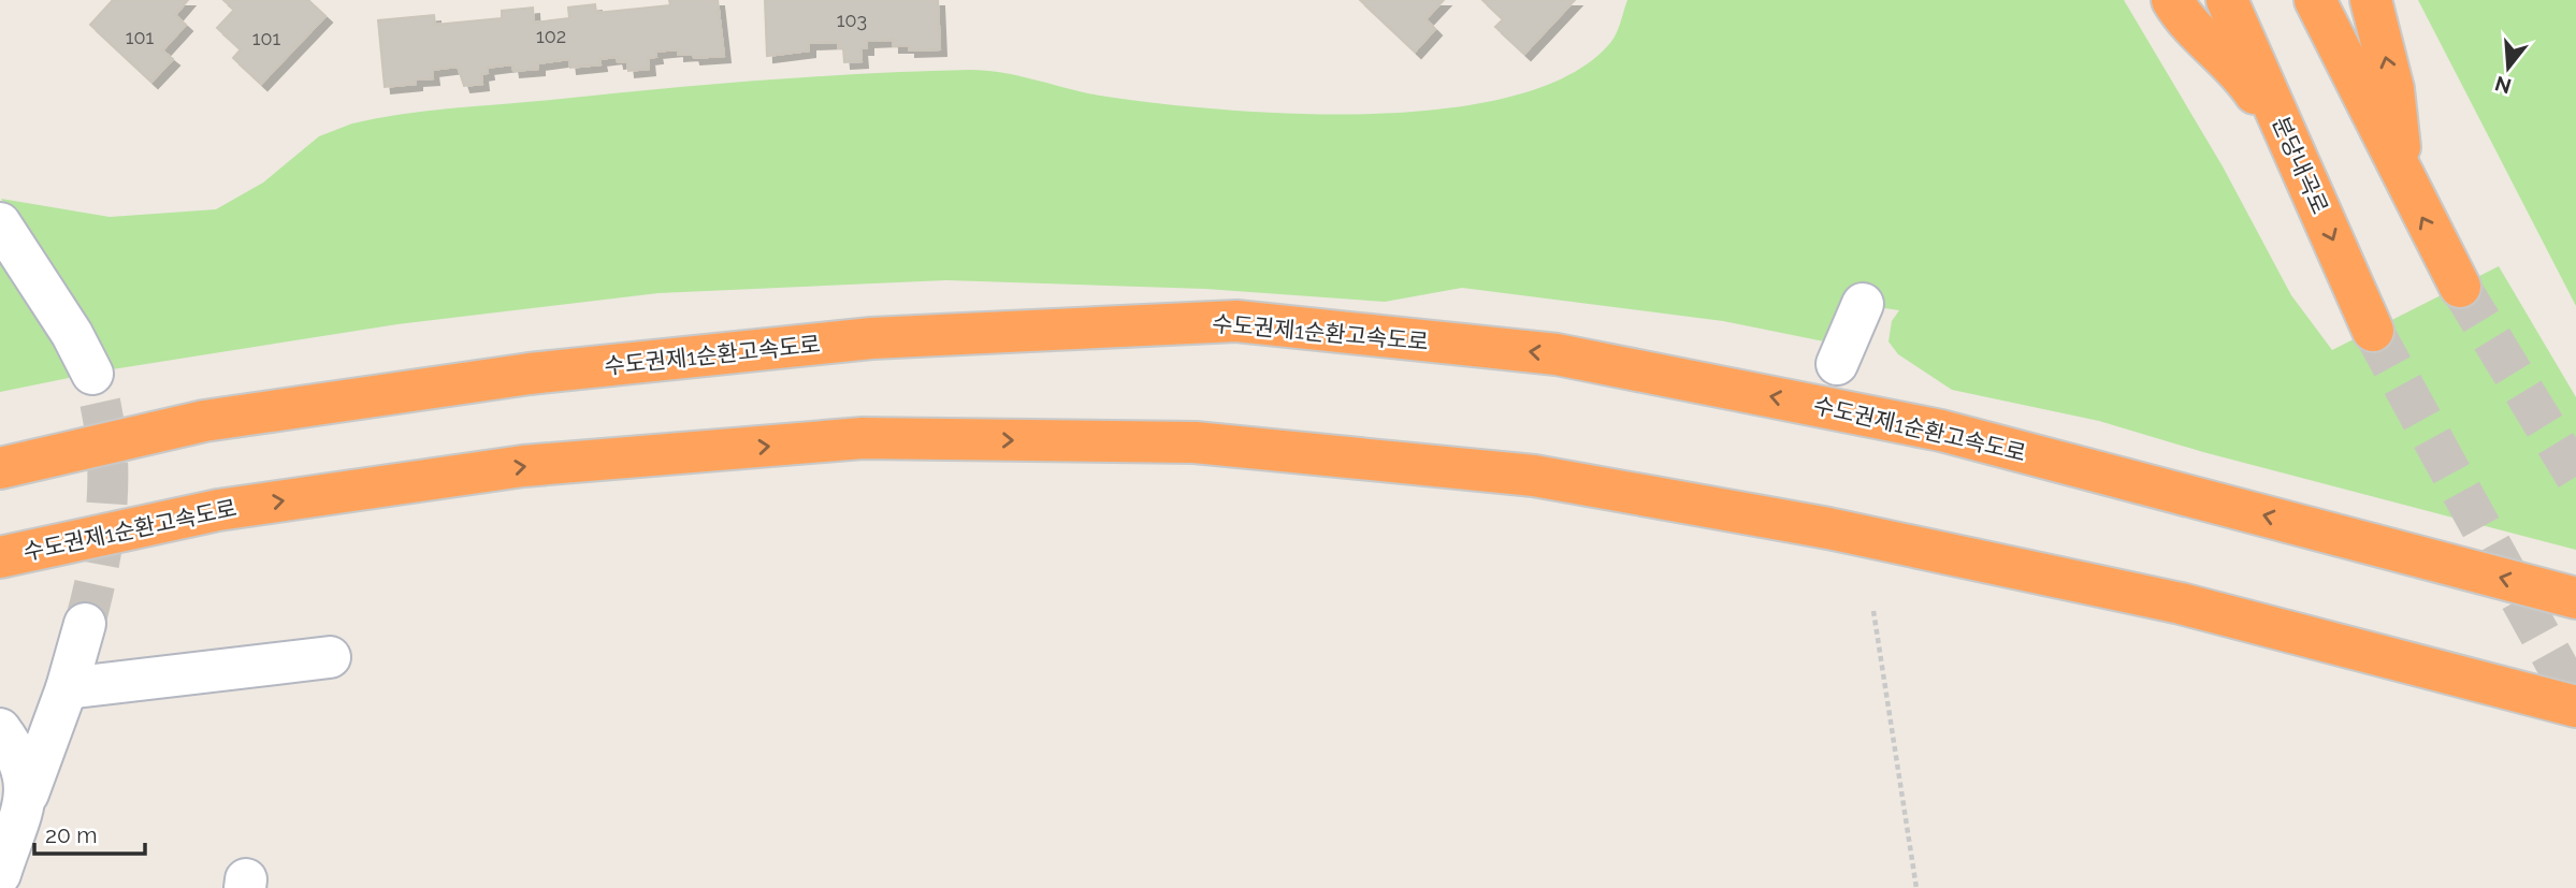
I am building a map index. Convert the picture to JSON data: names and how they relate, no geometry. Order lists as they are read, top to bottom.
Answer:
{
  "streets": {
    "highway": ["분당내곡로", "수도권제1순환고속도로"]
  },
  "house_numbers": [
    "103",
    "102",
    "101",
    "101"
  ],
  "scale_bar": "20 m",
  "north": "bottom"
}
